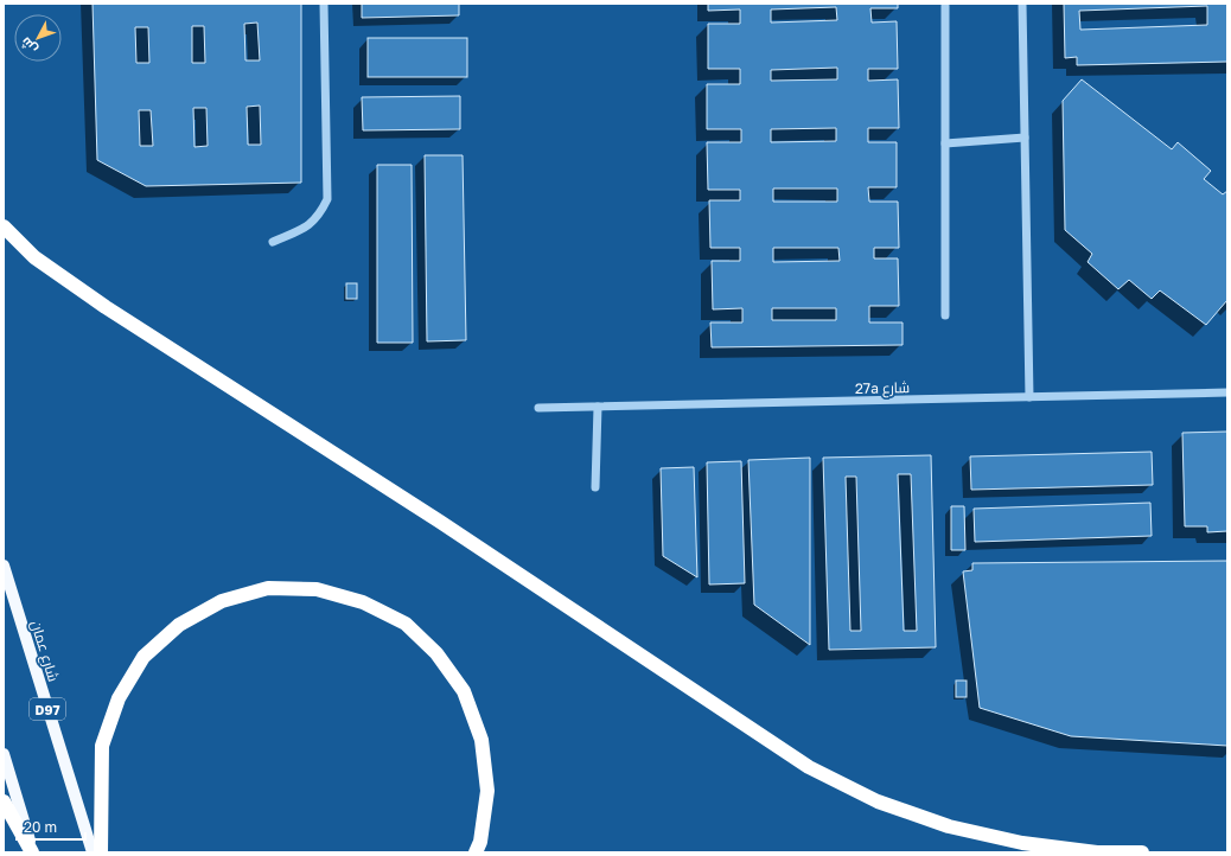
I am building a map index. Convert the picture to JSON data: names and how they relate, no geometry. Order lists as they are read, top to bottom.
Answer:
{
  "streets": {
    "main road": ["شارع عمان", "D97"],
    "street": ["27a شارع"]
  },
  "scale_bar": "20 m",
  "north": "bottom left"
}
